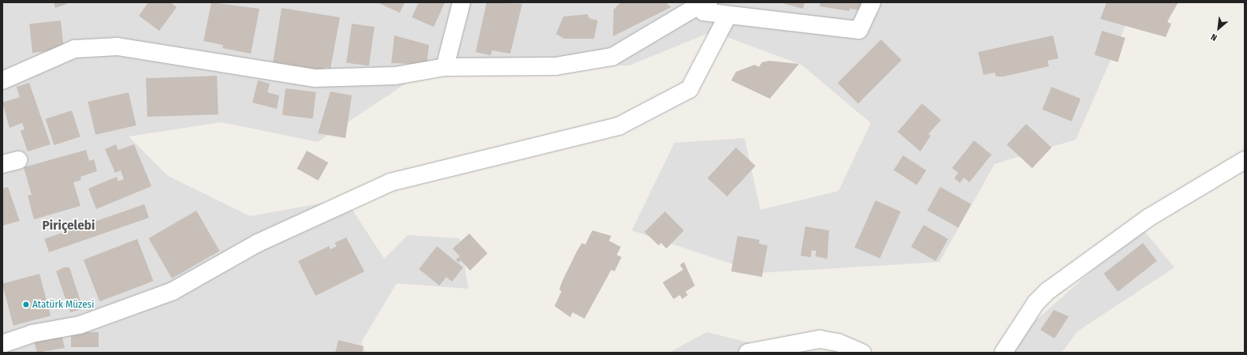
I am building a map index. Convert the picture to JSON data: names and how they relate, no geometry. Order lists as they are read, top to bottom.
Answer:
{
  "districts": ["Piriçelebi"],
  "places": ["Atatürk Müzesi"],
  "north": "bottom left"
}
